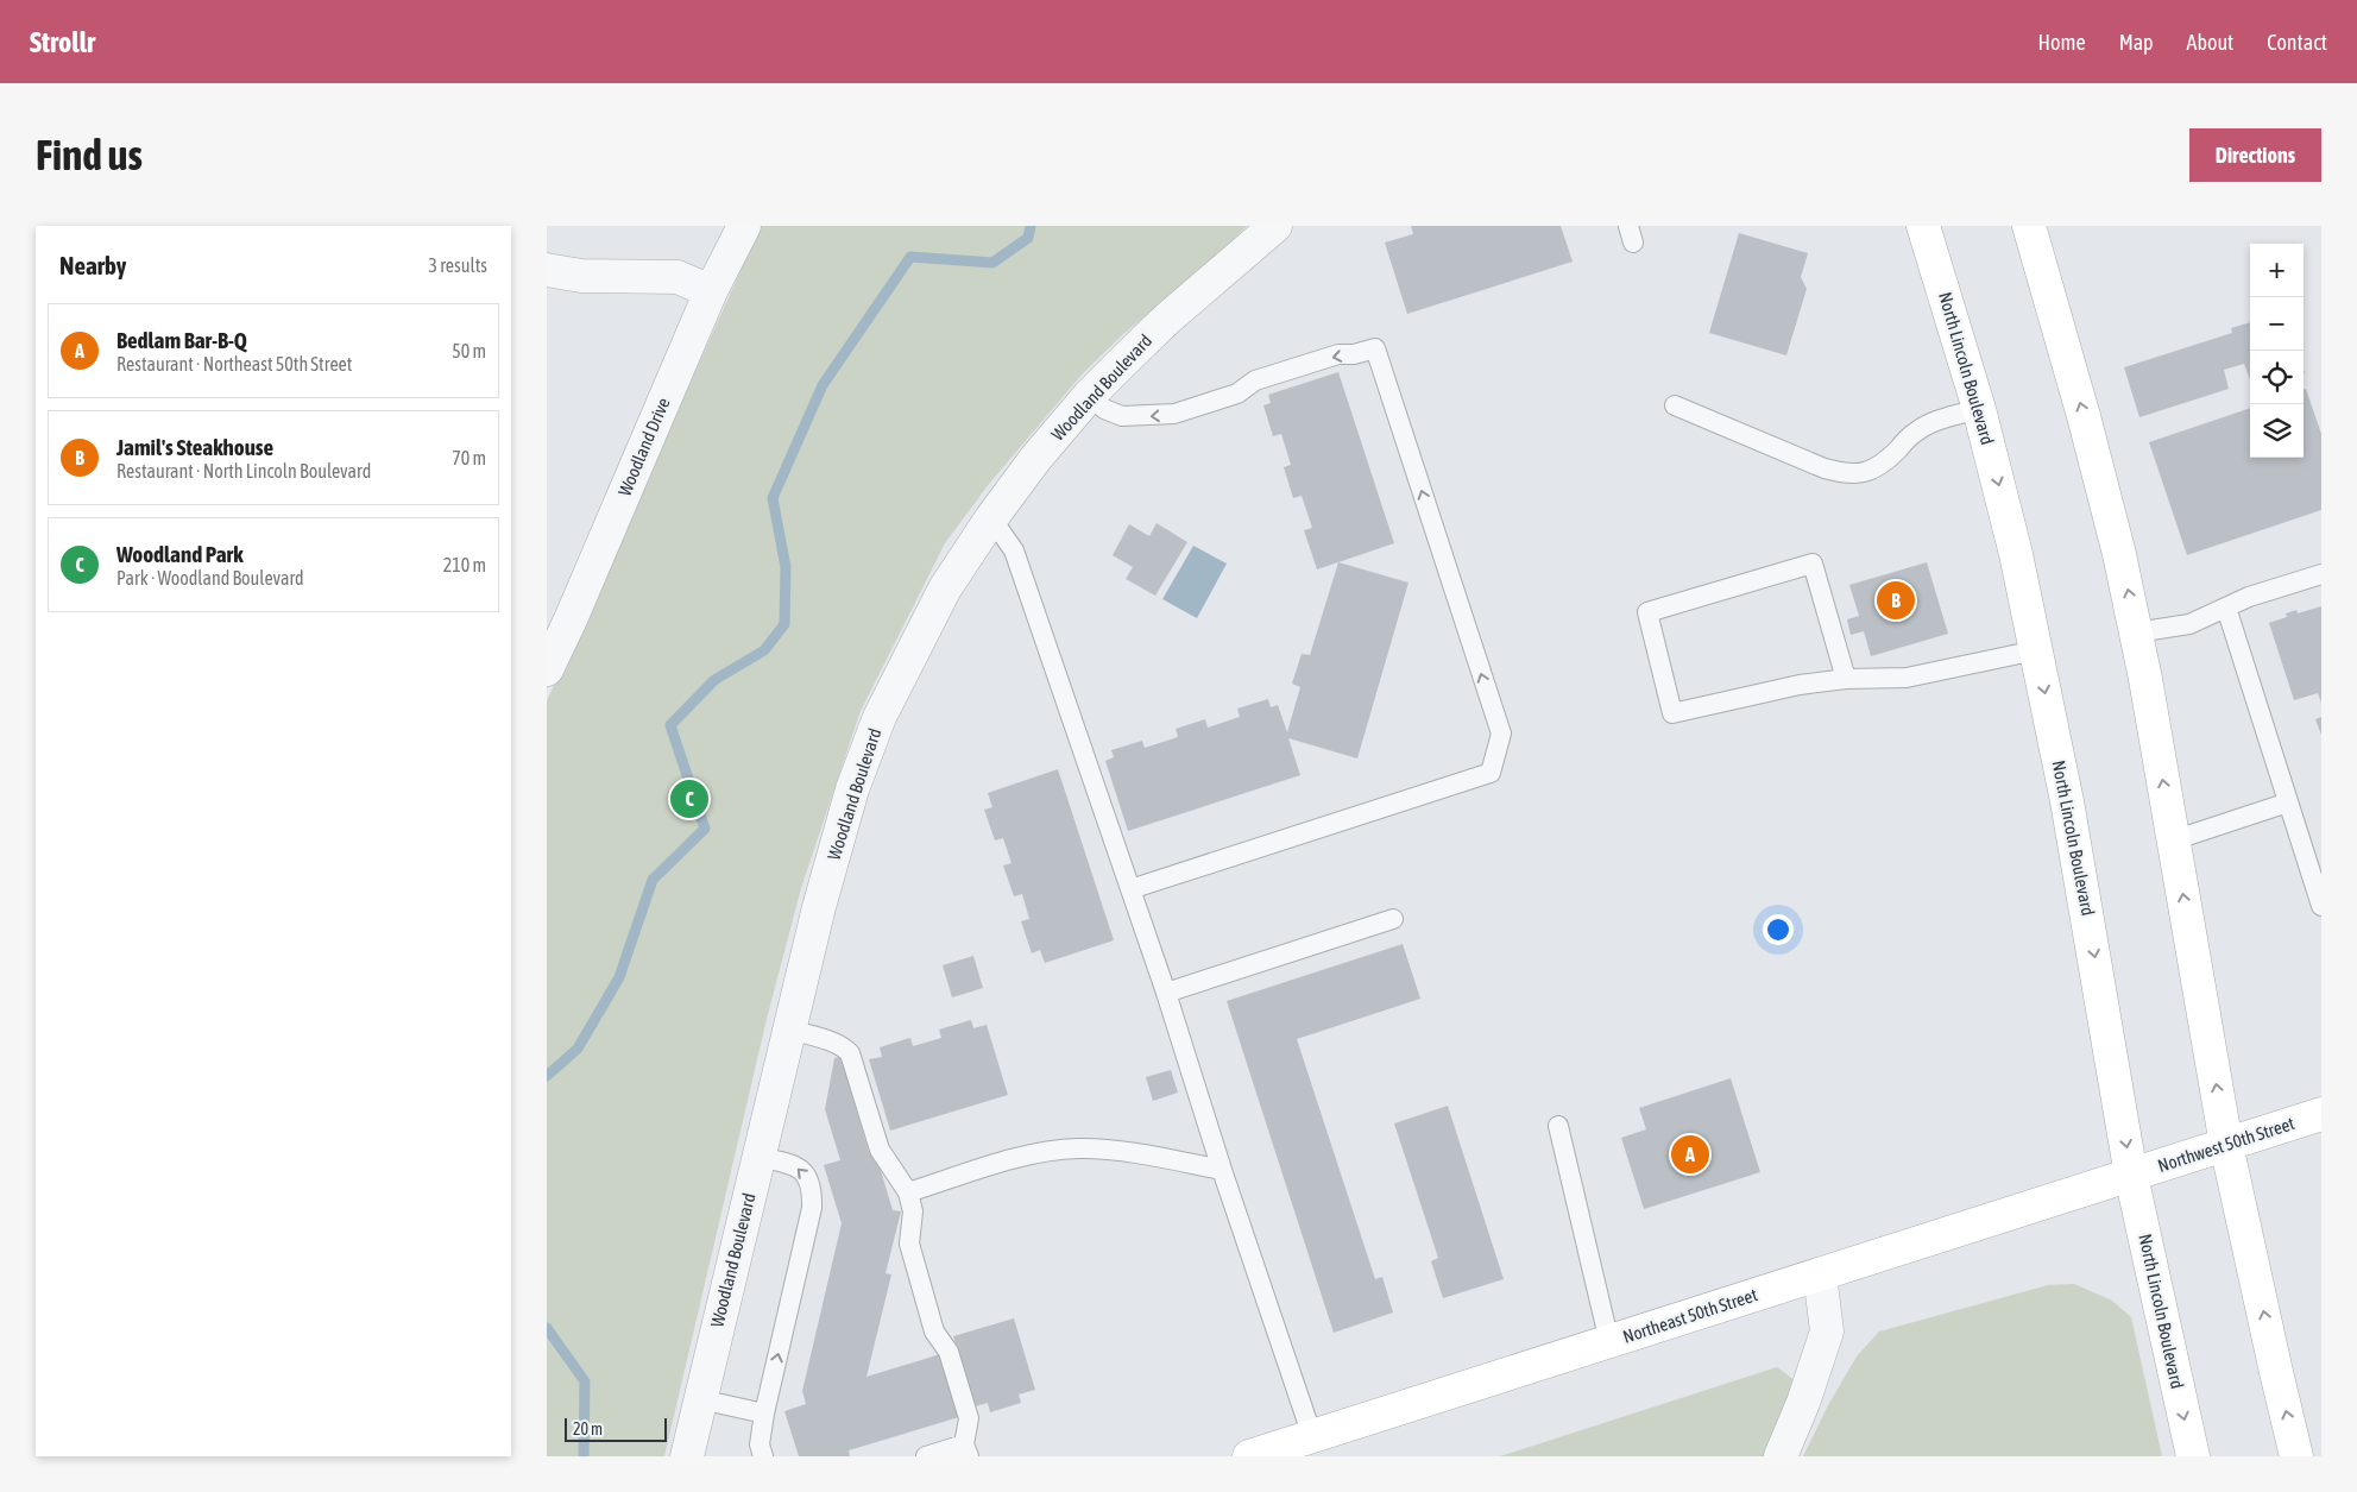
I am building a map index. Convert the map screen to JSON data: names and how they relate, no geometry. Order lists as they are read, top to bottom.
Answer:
{
  "streets": {
    "main road": ["North Lincoln Boulevard", "Northwest 50th Street", "Northeast 50th Street"],
    "street": ["Woodland Boulevard", "Woodland Drive"]
  },
  "crossings": [
    ["North Lincoln Boulevard", "Northwest 50th Street"],
    ["North Lincoln Boulevard", "Northeast 50th Street"],
    ["Northwest 50th Street", "Northeast 50th Street"]
  ],
  "scale_bar": "20 m",
  "page": {
    "header": "Strollr",
    "nav": [
      "Home",
      "Map",
      "About",
      "Contact"
    ],
    "buttons": "Directions",
    "title": "Find us",
    "heading": ["Nearby", "3 results"],
    "map_buttons": ["+", "−"],
    "list": [
      {
        "mark": "A",
        "name": "Bedlam Bar-B-Q",
        "note": "Restaurant · Northeast 50th Street",
        "value": "50 m"
      },
      {
        "mark": "B",
        "name": "Jamil's Steakhouse",
        "note": "Restaurant · North Lincoln Boulevard",
        "value": "70 m"
      },
      {
        "mark": "C",
        "name": "Woodland Park",
        "note": "Park · Woodland Boulevard",
        "value": "210 m"
      }
    ],
    "pins": ["B", "C", "A"],
    "scale": "20 m"
  }
}
